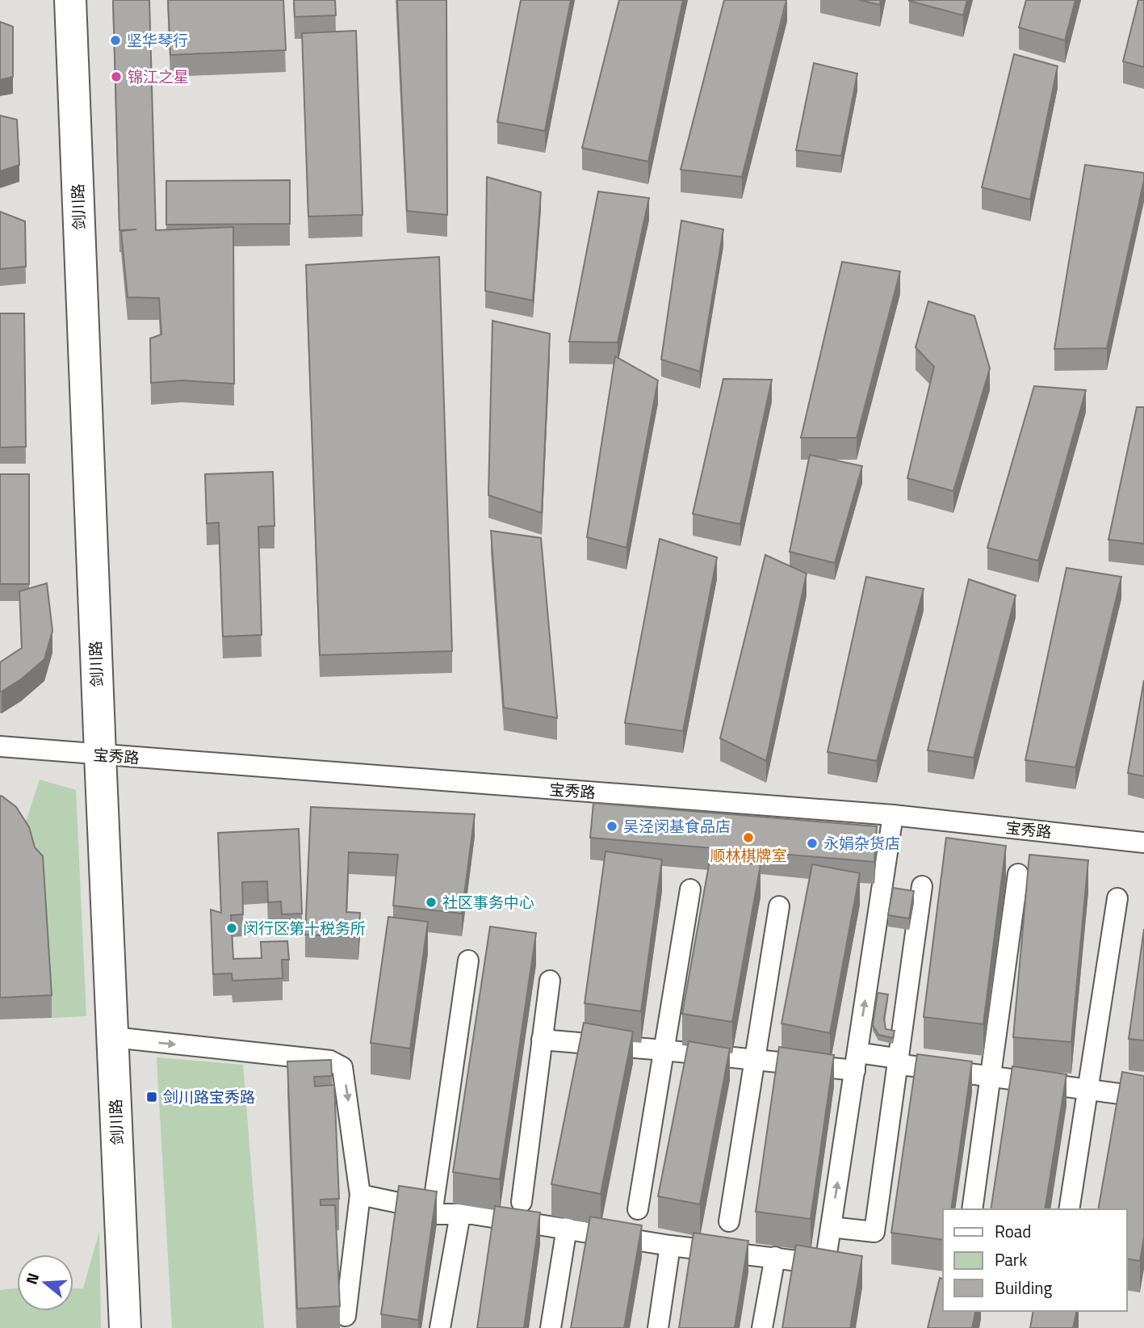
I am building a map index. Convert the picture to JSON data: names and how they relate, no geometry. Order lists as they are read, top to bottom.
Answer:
{
  "streets": {
    "main road": ["剑川路"],
    "street": ["宝秀路"]
  },
  "crossings": [
    ["剑川路", "宝秀路"]
  ],
  "places": {
    "other": [
      "坚华琴行",
      "锦江之星",
      "吴泾闵基食品店",
      "顺林棋牌室",
      "永娟杂货店",
      "社区事务中心",
      "闵行区第十税务所"
    ],
    "transit": ["剑川路宝秀路"]
  },
  "legend": ["Road", "Park", "Building"],
  "north": "left"
}
